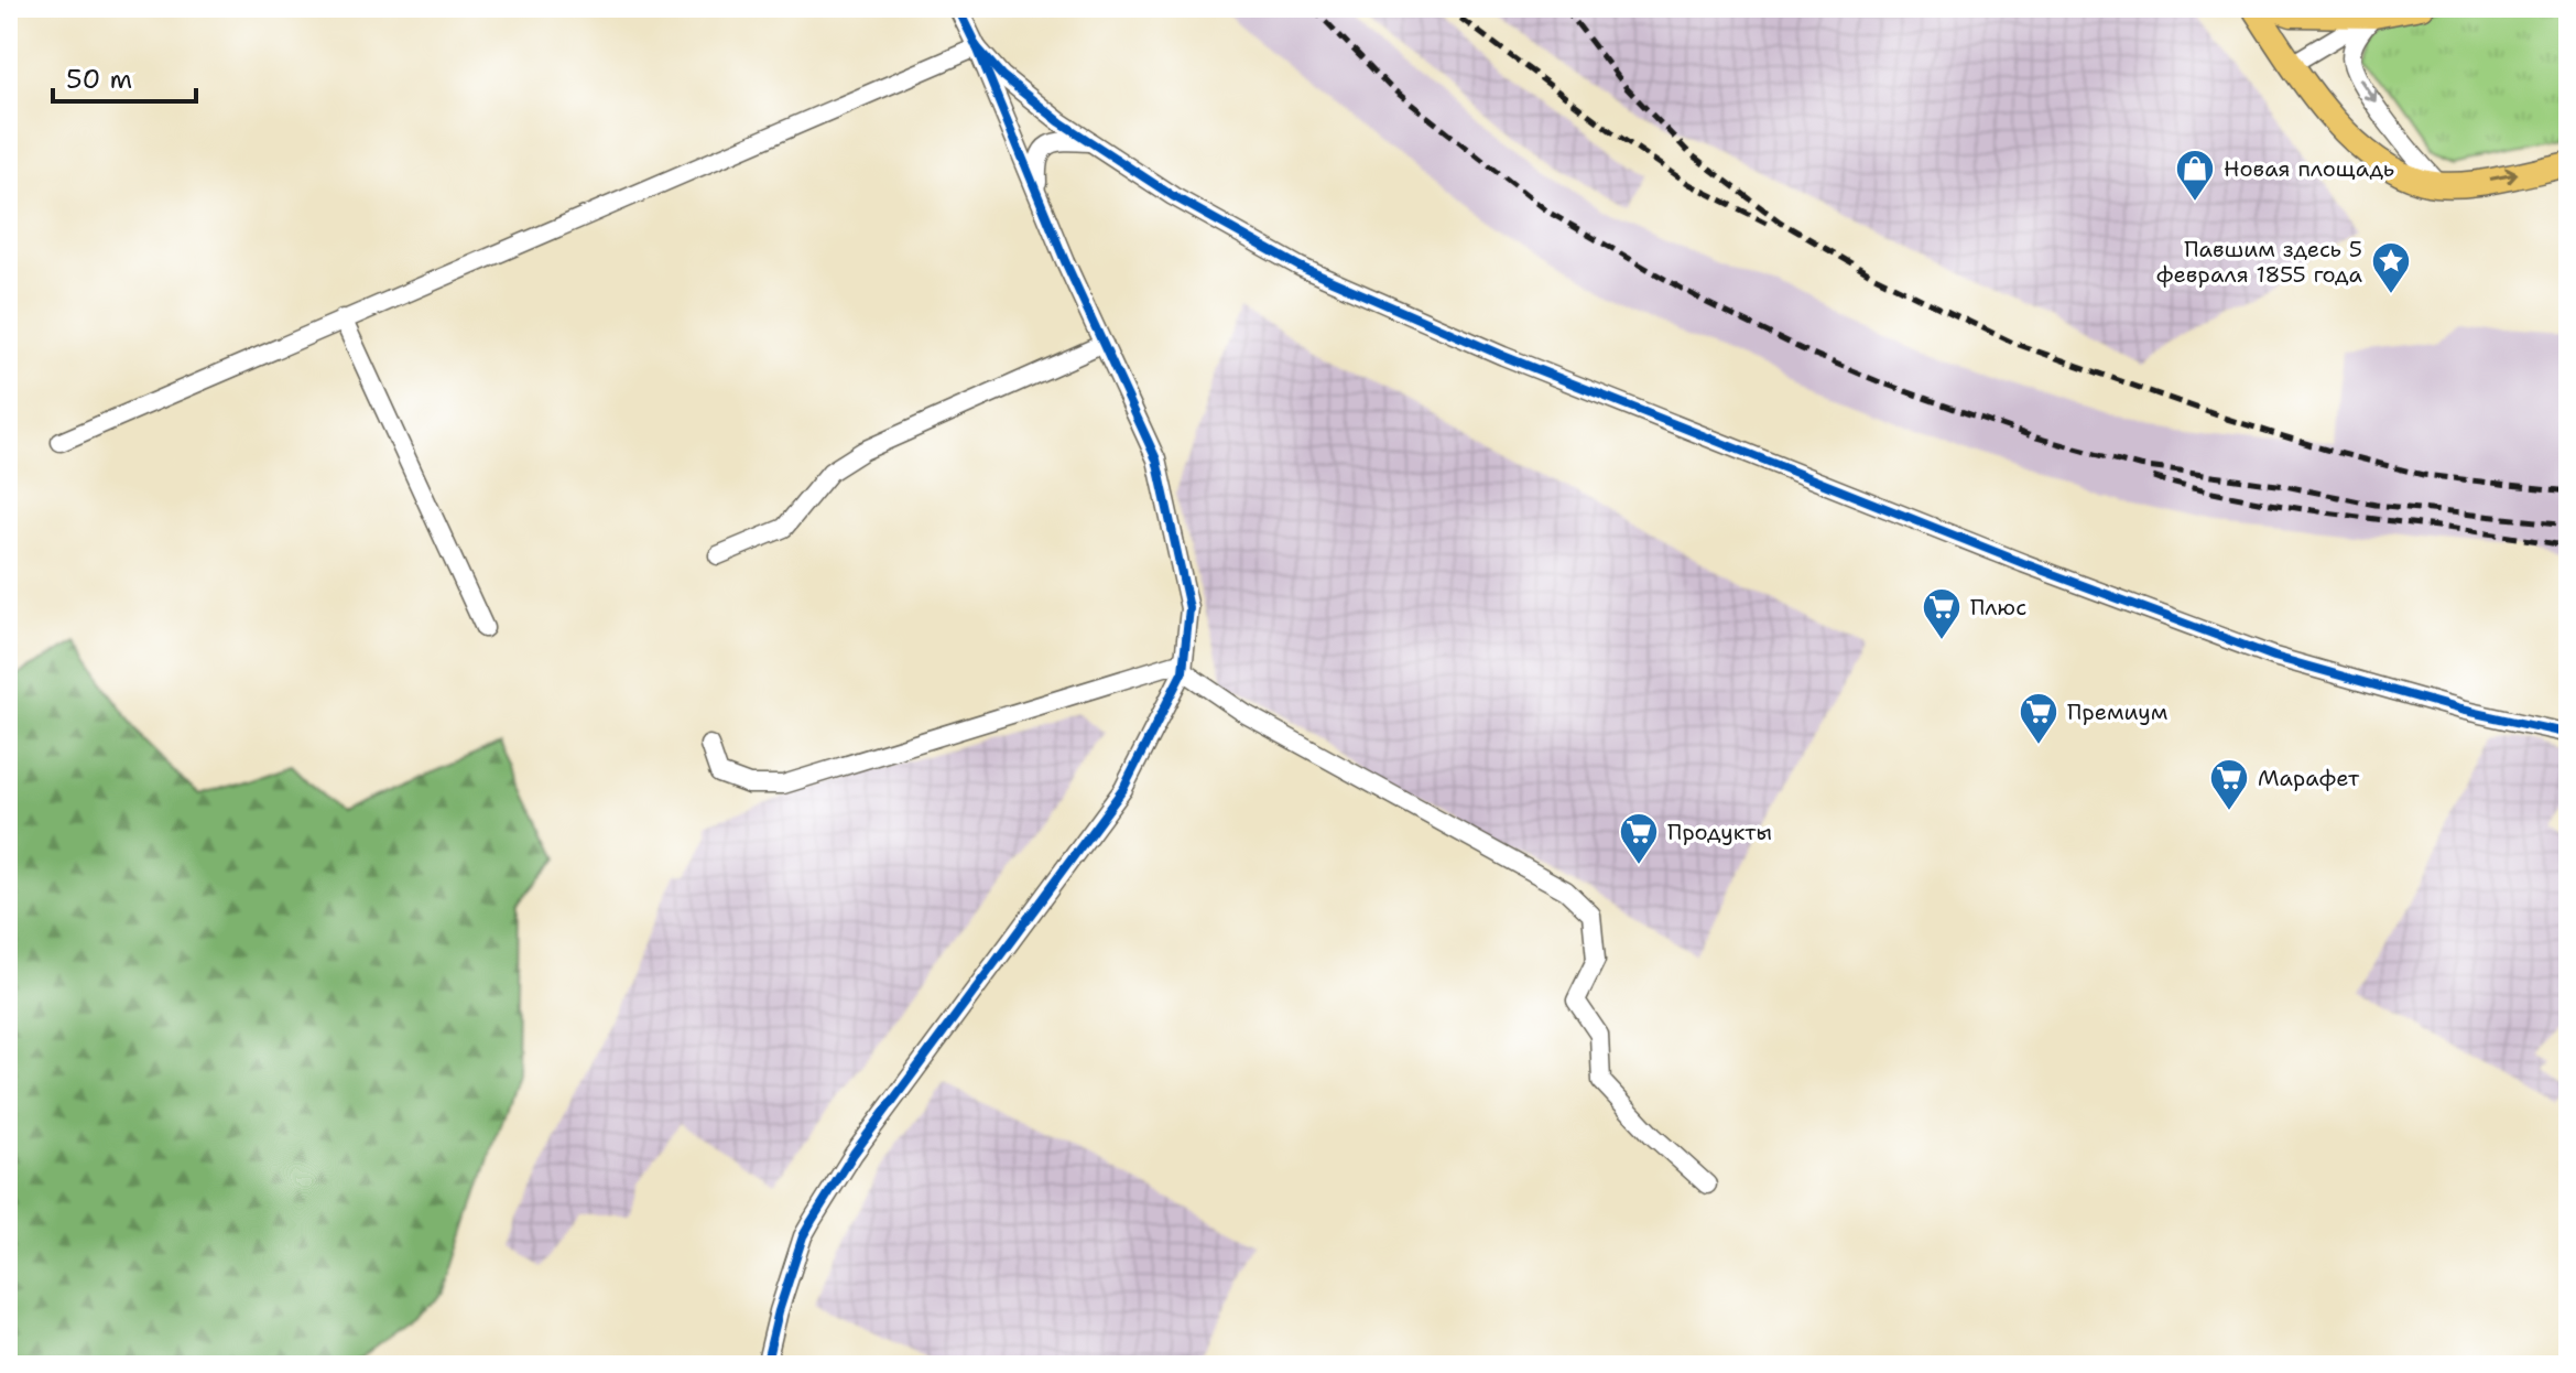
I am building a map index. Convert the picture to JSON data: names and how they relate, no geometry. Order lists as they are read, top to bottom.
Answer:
{
  "places": {
    "shop": ["Новая площадь"],
    "place": ["Павшим здесь 5 февраля 1855 года"],
    "supermarket": [
      "Плюс",
      "Премиум",
      "Марафет",
      "Продукты"
    ]
  },
  "scale_bar": "50 m"
}
